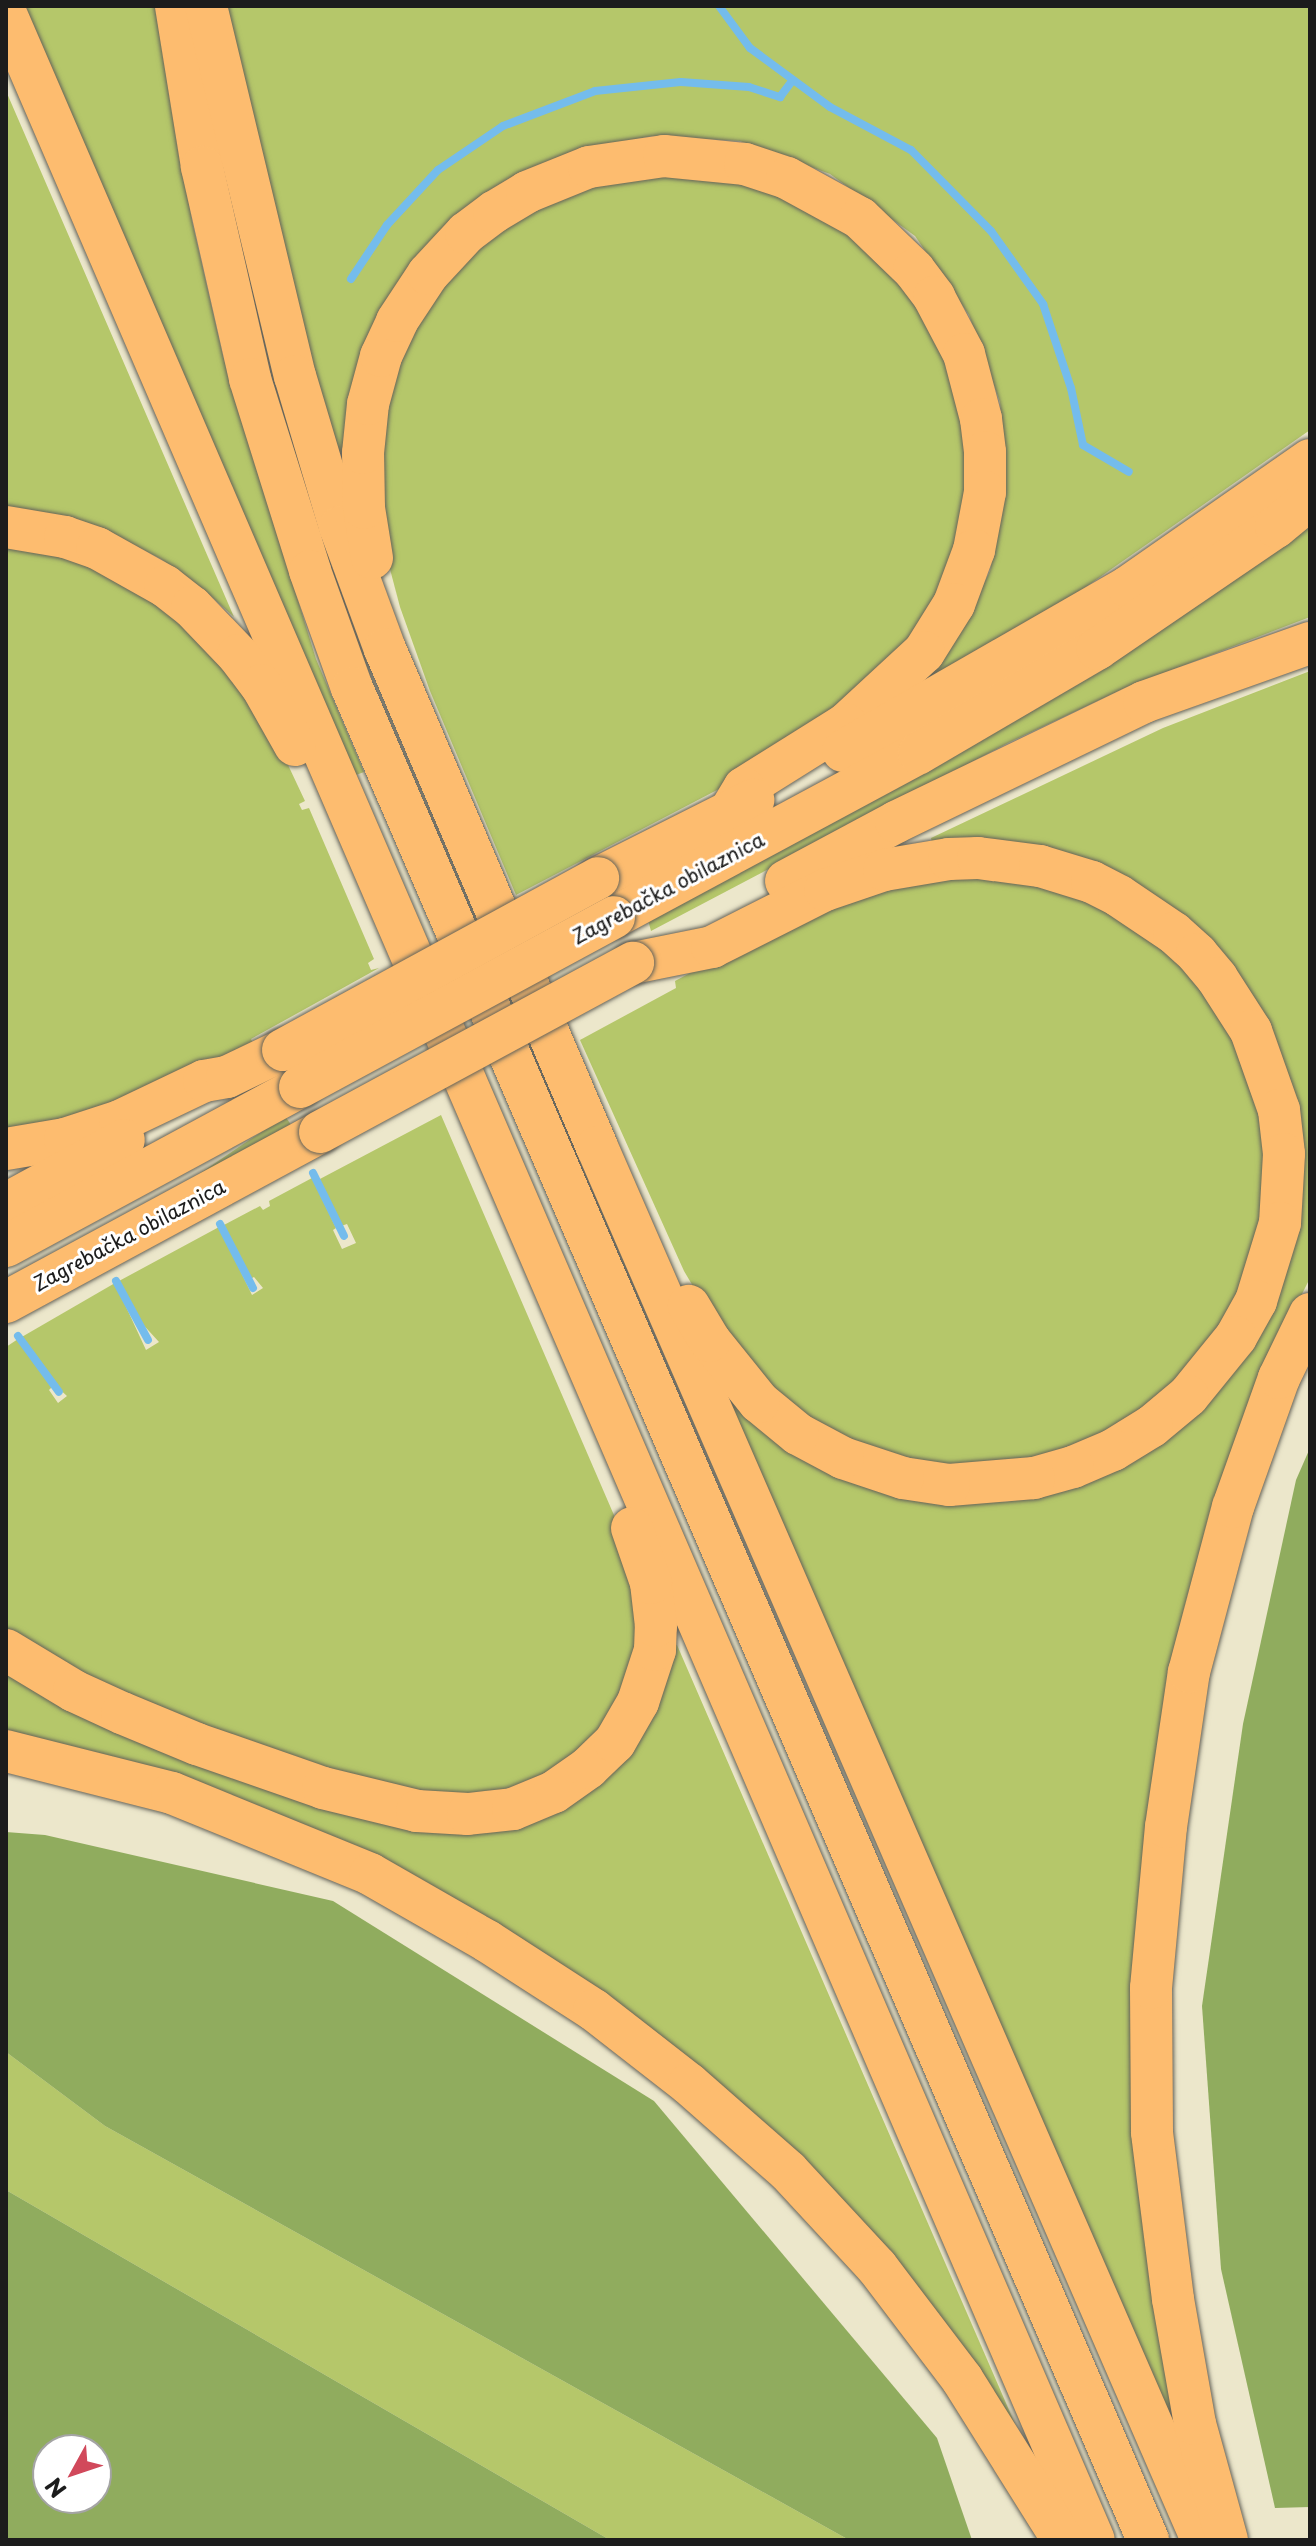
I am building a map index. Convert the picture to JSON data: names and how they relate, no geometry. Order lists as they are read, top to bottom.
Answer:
{
  "streets": {
    "highway": ["Zagrebačka obilaznica"]
  },
  "north": "bottom left"
}
